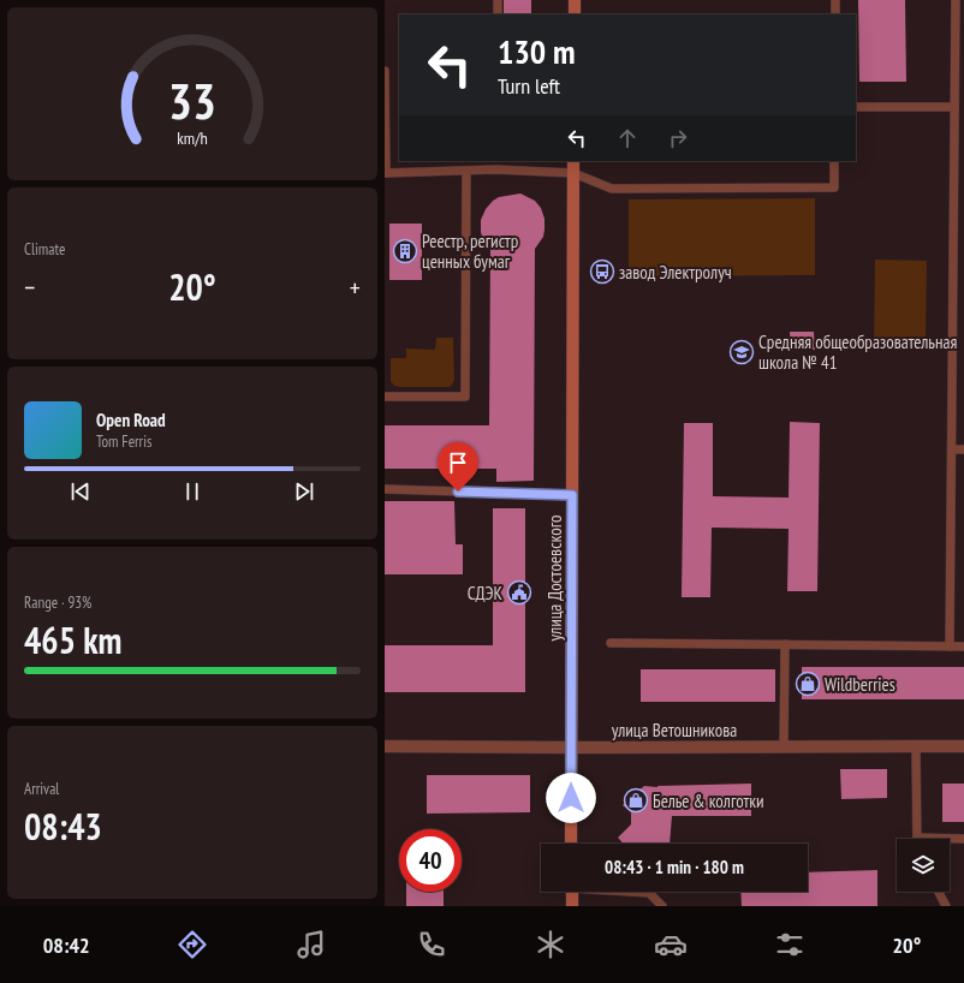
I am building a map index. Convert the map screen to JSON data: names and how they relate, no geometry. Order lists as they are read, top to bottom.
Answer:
{
  "streets": {
    "street": ["улица Достоевского", "улица Ветошникова"]
  },
  "crossings": [
    ["улица Достоевского", "улица Ветошникова"]
  ],
  "places": {
    "building": ["Реестр, регистр ценных бумаг"],
    "bus stop": ["завод Электролуч"],
    "school or university": ["Средняя общеобразовательная школа № 41"],
    "public building": ["СДЭК"],
    "shop": ["Wildberries", "Белье & колготки"]
  },
  "page": {
    "turn": ["130 m", "Turn left"],
    "tile": [
      "Climate",
      ["Range · 93%", "465 km"],
      ["Arrival", "08:43"]
    ],
    "heat": ["−", "20°", "+"],
    "song": ["Open Road", "Tom Ferris"],
    "limit": "40",
    "trip": "08:43 · 1 min · 180 m",
    "tabs": ["08:42", "20°"],
    "gauge": ["33", "km/h"]
  }
}
